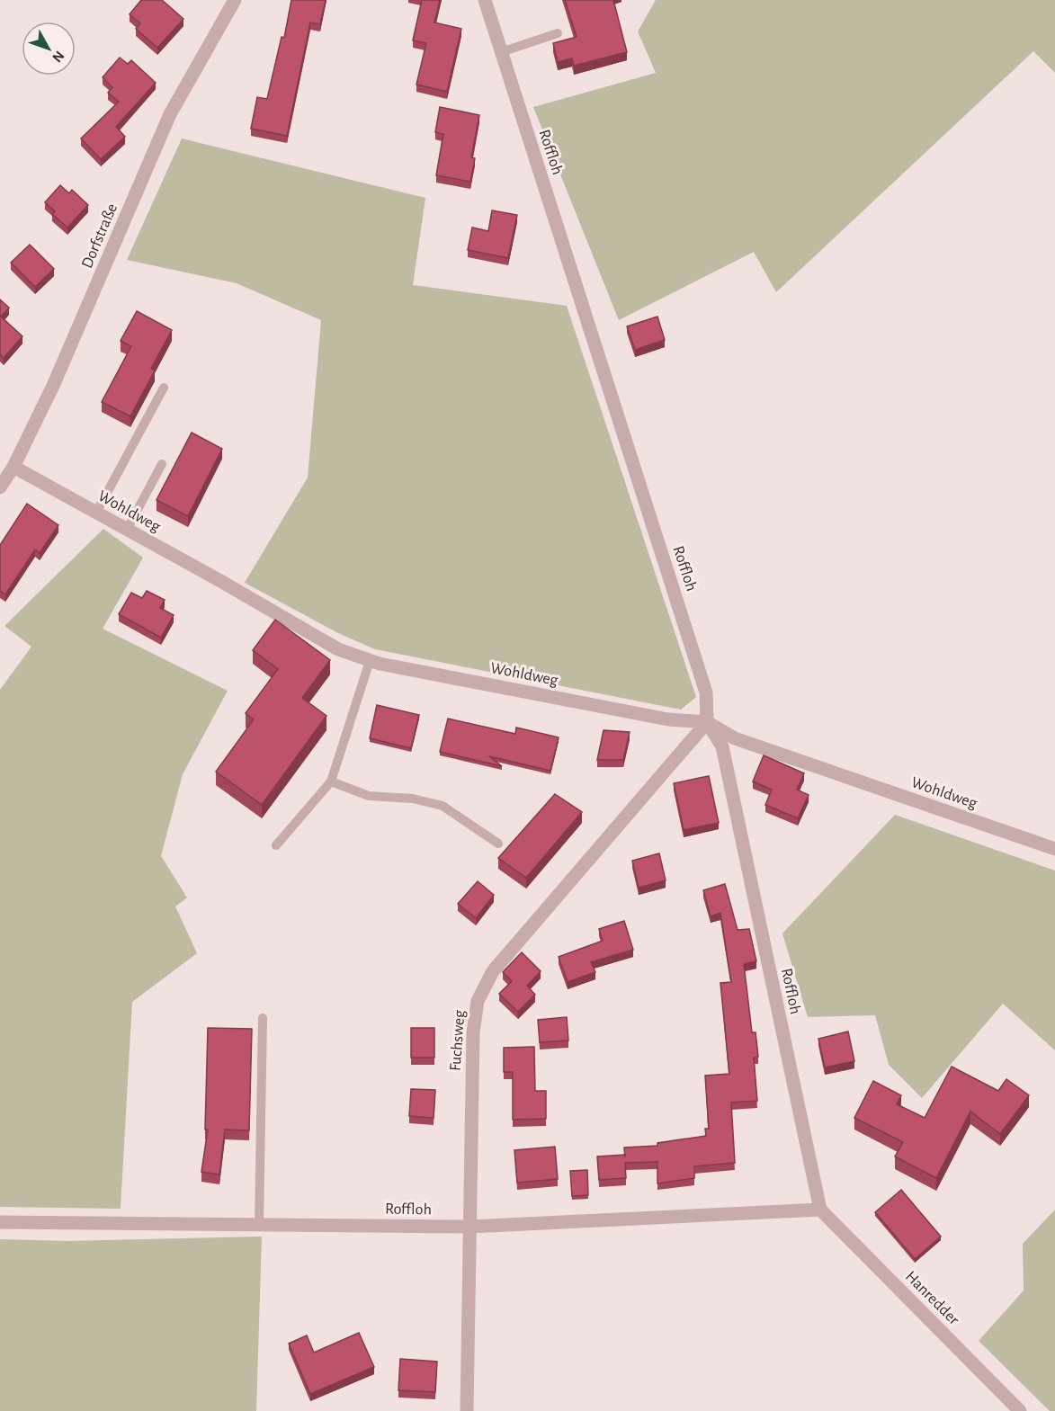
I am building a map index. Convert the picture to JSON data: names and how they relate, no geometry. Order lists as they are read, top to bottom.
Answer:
{
  "streets": {
    "street": [
      "Roffloh",
      "Dorfstraße",
      "Wohldweg",
      "Fuchsweg",
      "Hanredder"
    ]
  },
  "crossings": [
    ["Roffloh", "Wohldweg"],
    ["Roffloh", "Fuchsweg"],
    ["Roffloh", "Hanredder"],
    ["Dorfstraße", "Wohldweg"],
    ["Wohldweg", "Fuchsweg"]
  ],
  "north": "bottom right"
}
